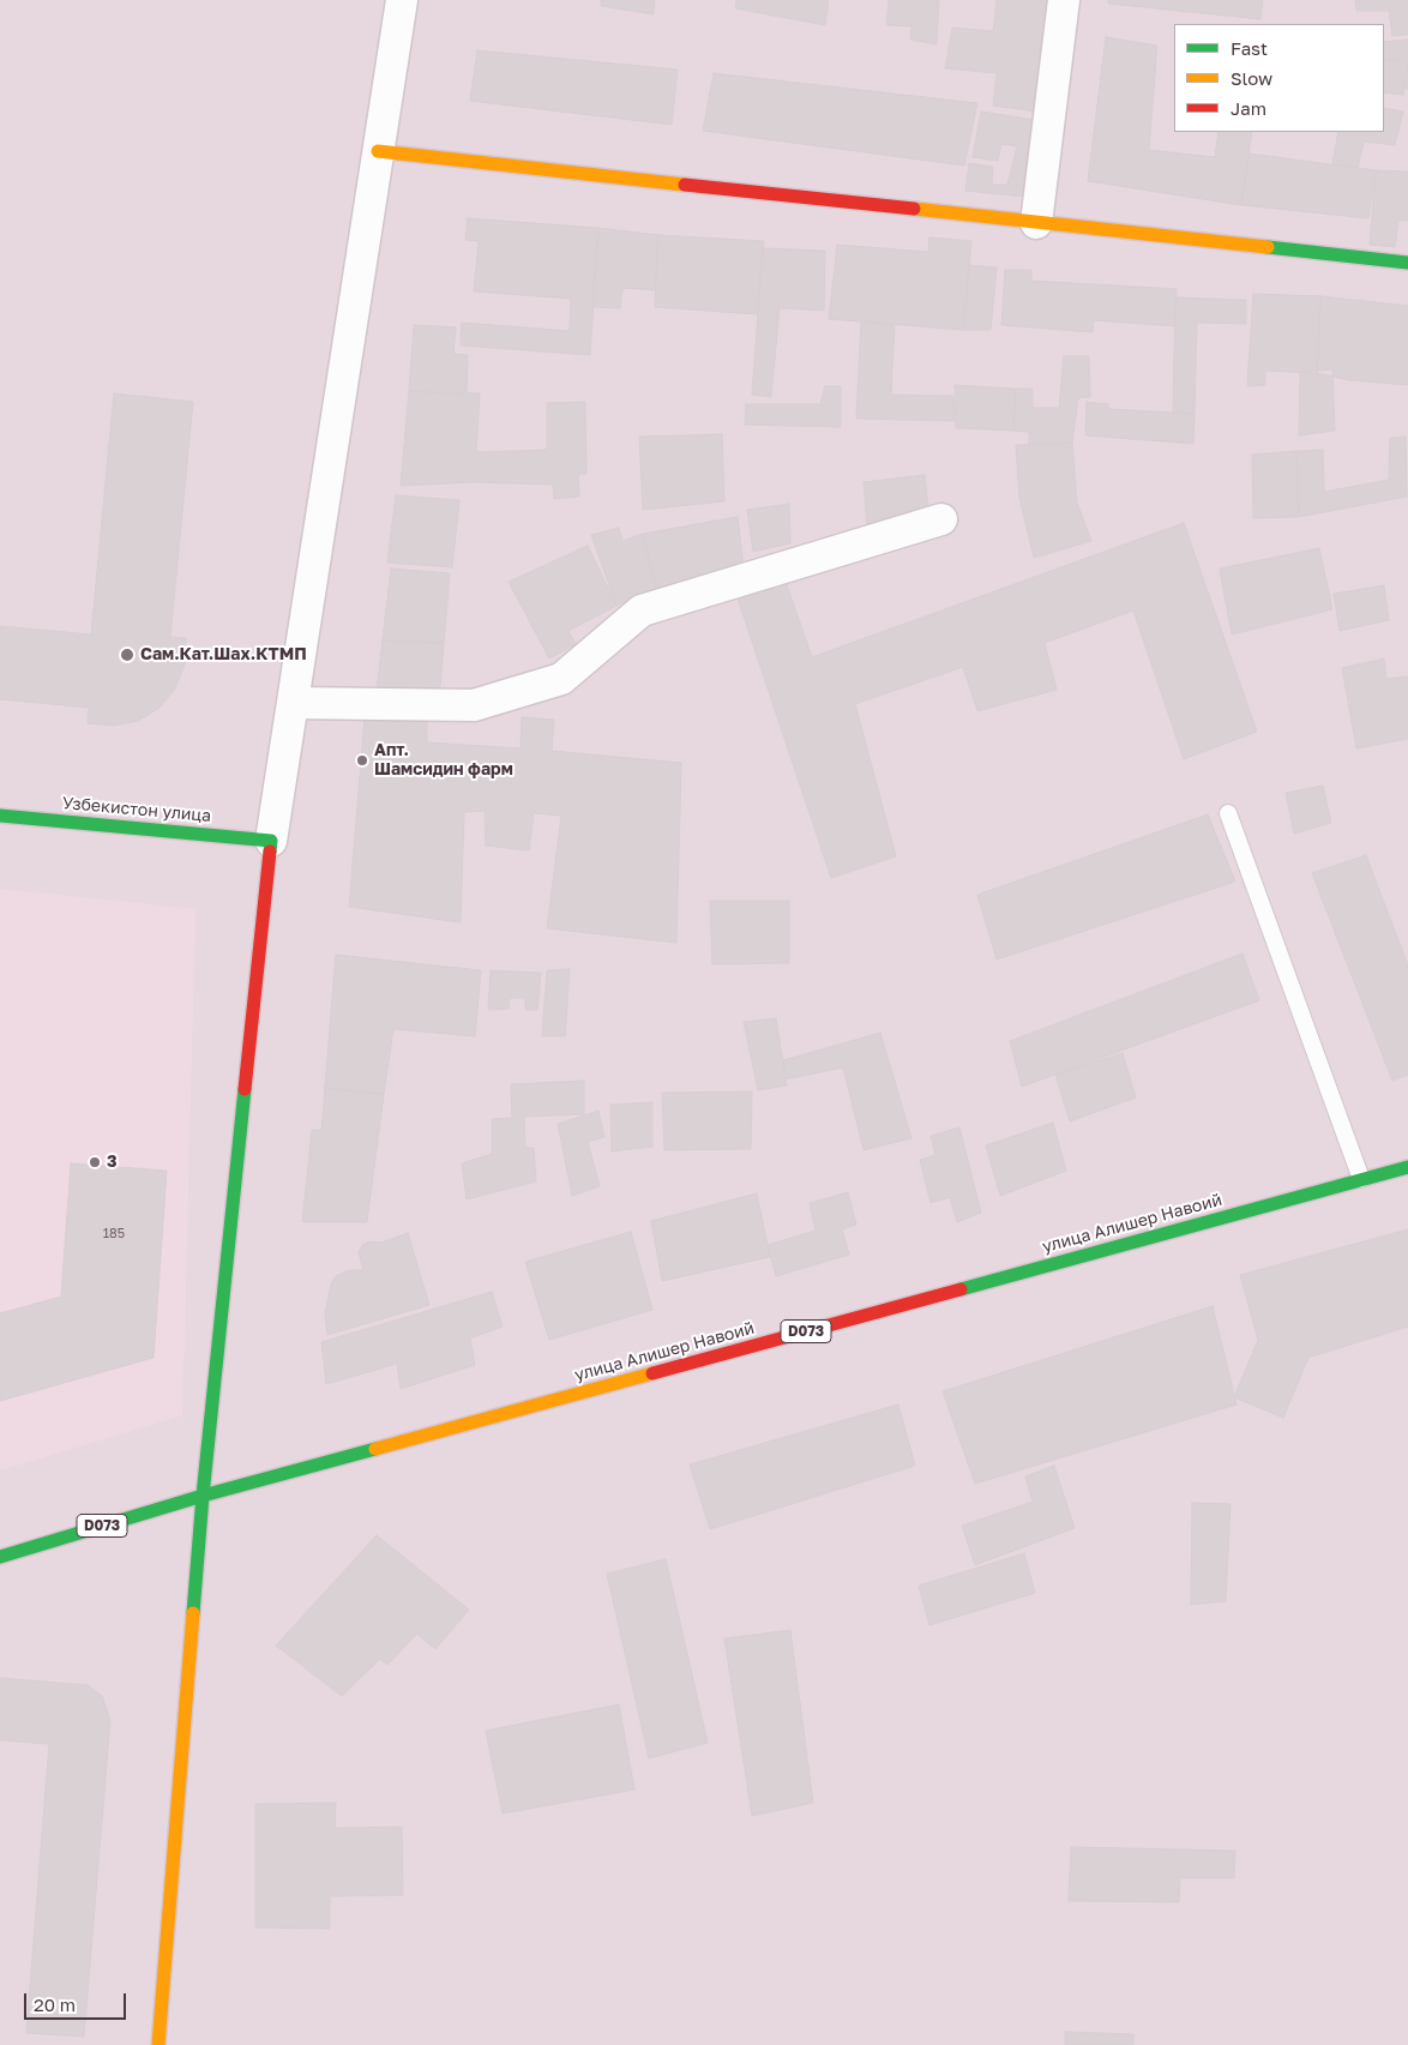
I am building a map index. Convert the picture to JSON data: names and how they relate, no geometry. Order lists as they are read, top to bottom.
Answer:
{
  "streets": {
    "main road": ["Узбекистон улица", "улица Алишер Навоий", "D073"]
  },
  "places": ["Сам.Кат.Шах.КТМП", "Апт. Шамсидин фарм", "3"],
  "house_numbers": ["185"],
  "legend": ["Fast", "Slow", "Jam"],
  "scale_bar": "20 m"
}
